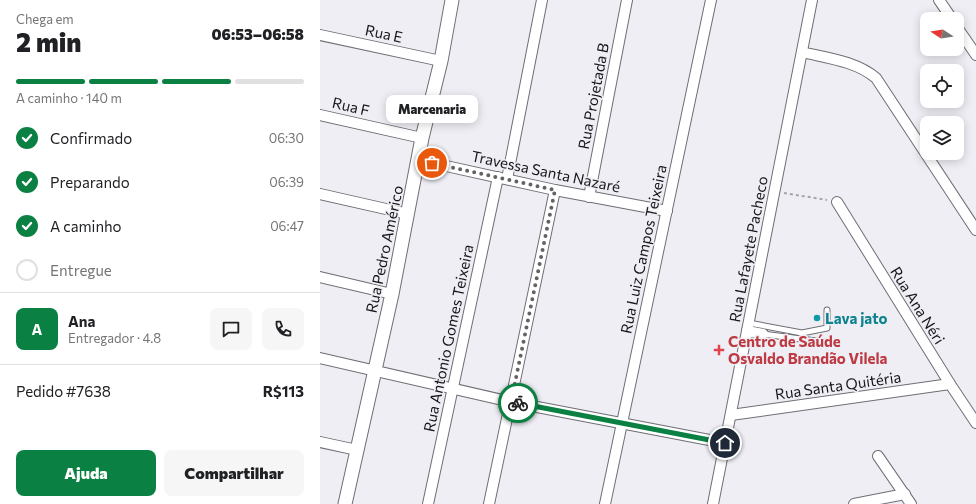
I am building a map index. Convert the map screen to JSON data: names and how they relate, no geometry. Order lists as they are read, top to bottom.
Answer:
{
  "streets": {
    "street": [
      "Rua E",
      "Rua Projetada B",
      "Rua F",
      "Travessa Santa Nazaré",
      "Rua Pedro Américo",
      "Rua Luiz Campos Teixeira",
      "Rua Lafayete Pacheco",
      "Rua Ana Néri",
      "Rua Antonio Gomes Teixeira",
      "Rua Santa Quitéria"
    ]
  },
  "crossings": [
    ["Rua E", "Rua Pedro Américo"],
    ["Rua Projetada B", "Travessa Santa Nazaré"],
    ["Rua F", "Rua Pedro Américo"],
    ["Travessa Santa Nazaré", "Rua Pedro Américo"],
    ["Travessa Santa Nazaré", "Rua Luiz Campos Teixeira"],
    ["Travessa Santa Nazaré", "Rua Antonio Gomes Teixeira"],
    ["Rua Lafayete Pacheco", "Rua Santa Quitéria"],
    ["Rua Ana Néri", "Rua Santa Quitéria"]
  ],
  "places": {
    "other": ["Marcenaria", "Lava jato"],
    "health": ["Centro de Saúde Osvaldo Brandão Vilela"]
  },
  "north": "left",
  "page": {
    "heading": ["2 min", "Chega em", "06:53–06:58"],
    "panel": [
      "Ana",
      "Entregador · 4.8",
      "Pedido #7638",
      "R$113"
    ],
    "bar": "A caminho · 140 m",
    "bubble": "Marcenaria",
    "list": [
      ["Confirmado", "06:30"],
      ["Preparando", "06:39"],
      ["A caminho", "06:47"],
      "Entregue"
    ],
    "round": "A",
    "buttons": ["Ajuda", "Compartilhar"]
  }
}
